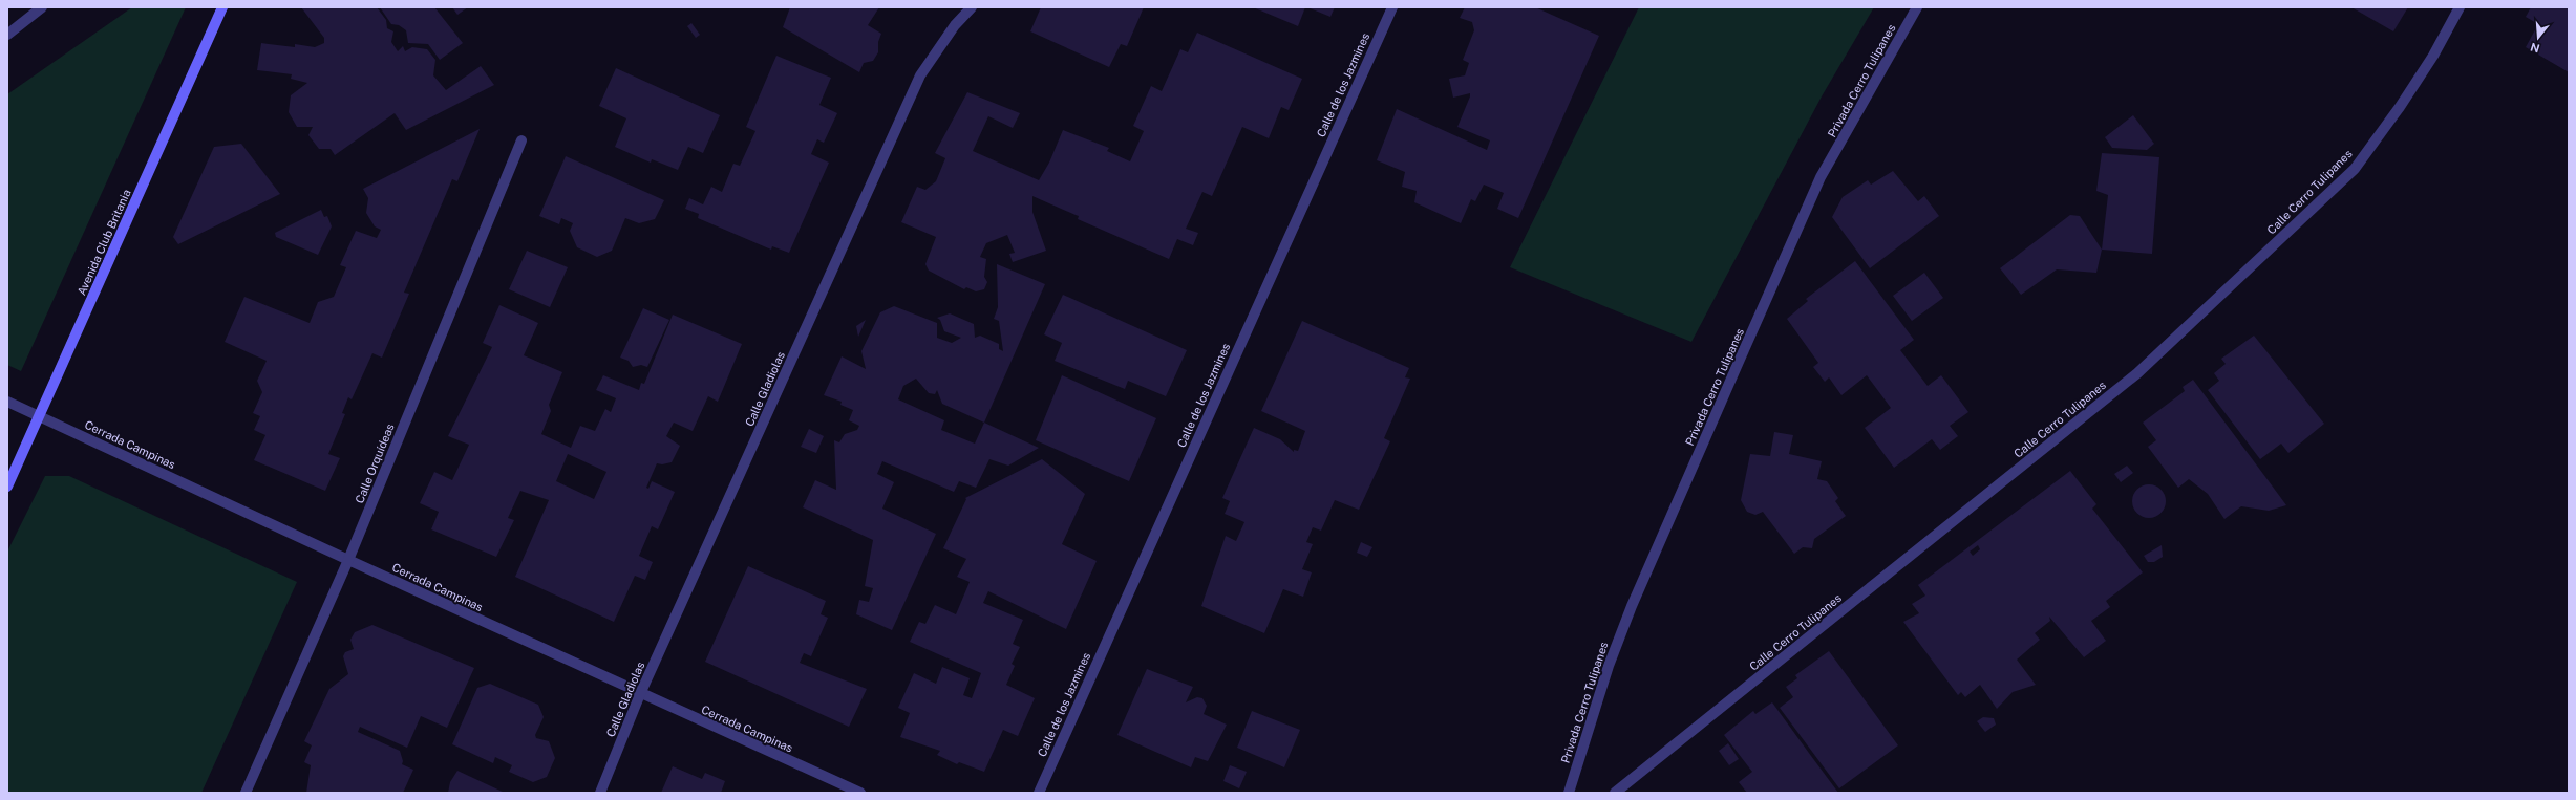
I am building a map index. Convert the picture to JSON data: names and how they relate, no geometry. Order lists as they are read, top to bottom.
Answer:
{
  "streets": {
    "main road": ["Avenida Club Britania"],
    "street": [
      "Privada Cerro Tulipanes",
      "Calle de los Jazmines",
      "Calle Cerro Tulipanes",
      "Calle Gladiolas",
      "Cerrada Campinas",
      "Calle Orquídeas"
    ]
  },
  "crossings": [
    ["Avenida Club Britania", "Cerrada Campinas"],
    ["Calle Gladiolas", "Cerrada Campinas"],
    ["Cerrada Campinas", "Calle Orquídeas"]
  ],
  "north": "bottom"
}
